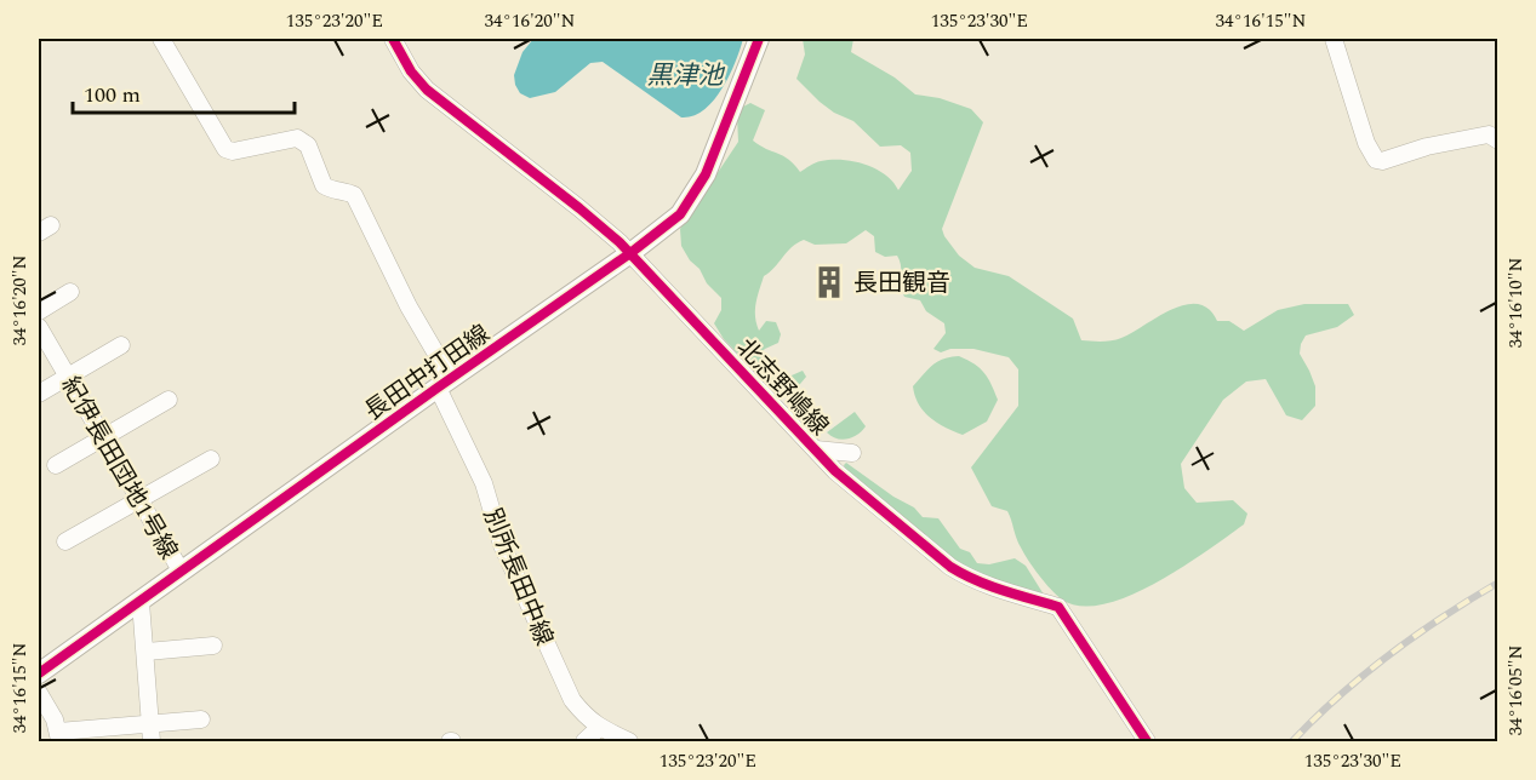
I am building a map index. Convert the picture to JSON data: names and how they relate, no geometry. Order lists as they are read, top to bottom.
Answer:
{
  "streets": {
    "street": [
      "長田中打田線",
      "北志野嶋線",
      "紀伊長田団地1号線",
      "別所長田中線"
    ]
  },
  "crossings": [
    ["長田中打田線", "北志野嶋線"],
    ["長田中打田線", "紀伊長田団地1号線"],
    ["長田中打田線", "別所長田中線"]
  ],
  "water": ["黒津池"],
  "places": {
    "building": ["長田観音"]
  },
  "scale_bar": "100 m",
  "coordinates": [
    "135°23'20\"E",
    "34°16'20\"N",
    "135°23'30\"E",
    "34°16'15\"N",
    "34°16'10\"N",
    "34°16'05\"N"
  ]
}
